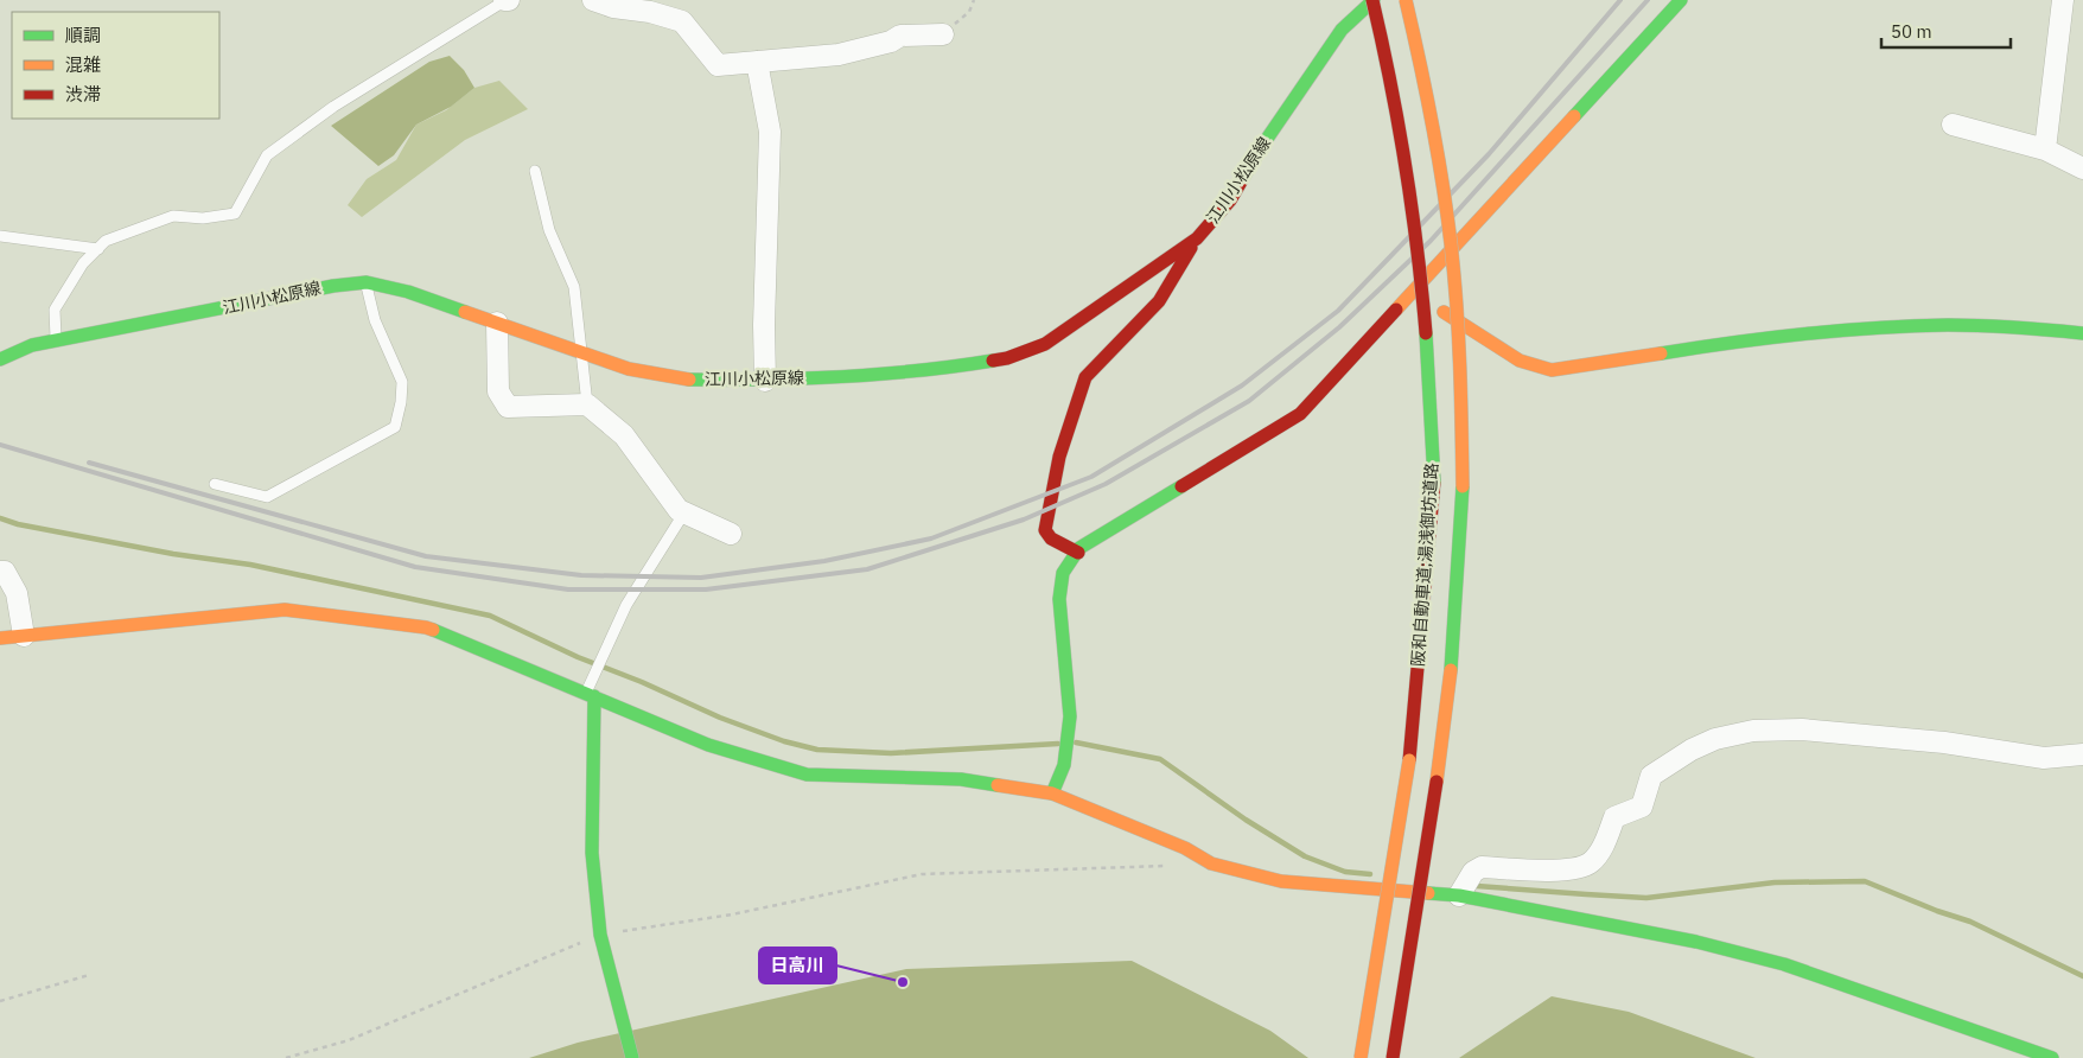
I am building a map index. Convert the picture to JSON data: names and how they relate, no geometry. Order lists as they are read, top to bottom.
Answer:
{
  "streets": {
    "main road": ["江川小松原線", "阪和自動車道;湯浅御坊道路"]
  },
  "crossings": [
    ["江川小松原線", "阪和自動車道;湯浅御坊道路"]
  ],
  "places": ["日高川"],
  "legend": ["順調", "混雑", "渋滞"],
  "scale_bar": "50 m"
}
